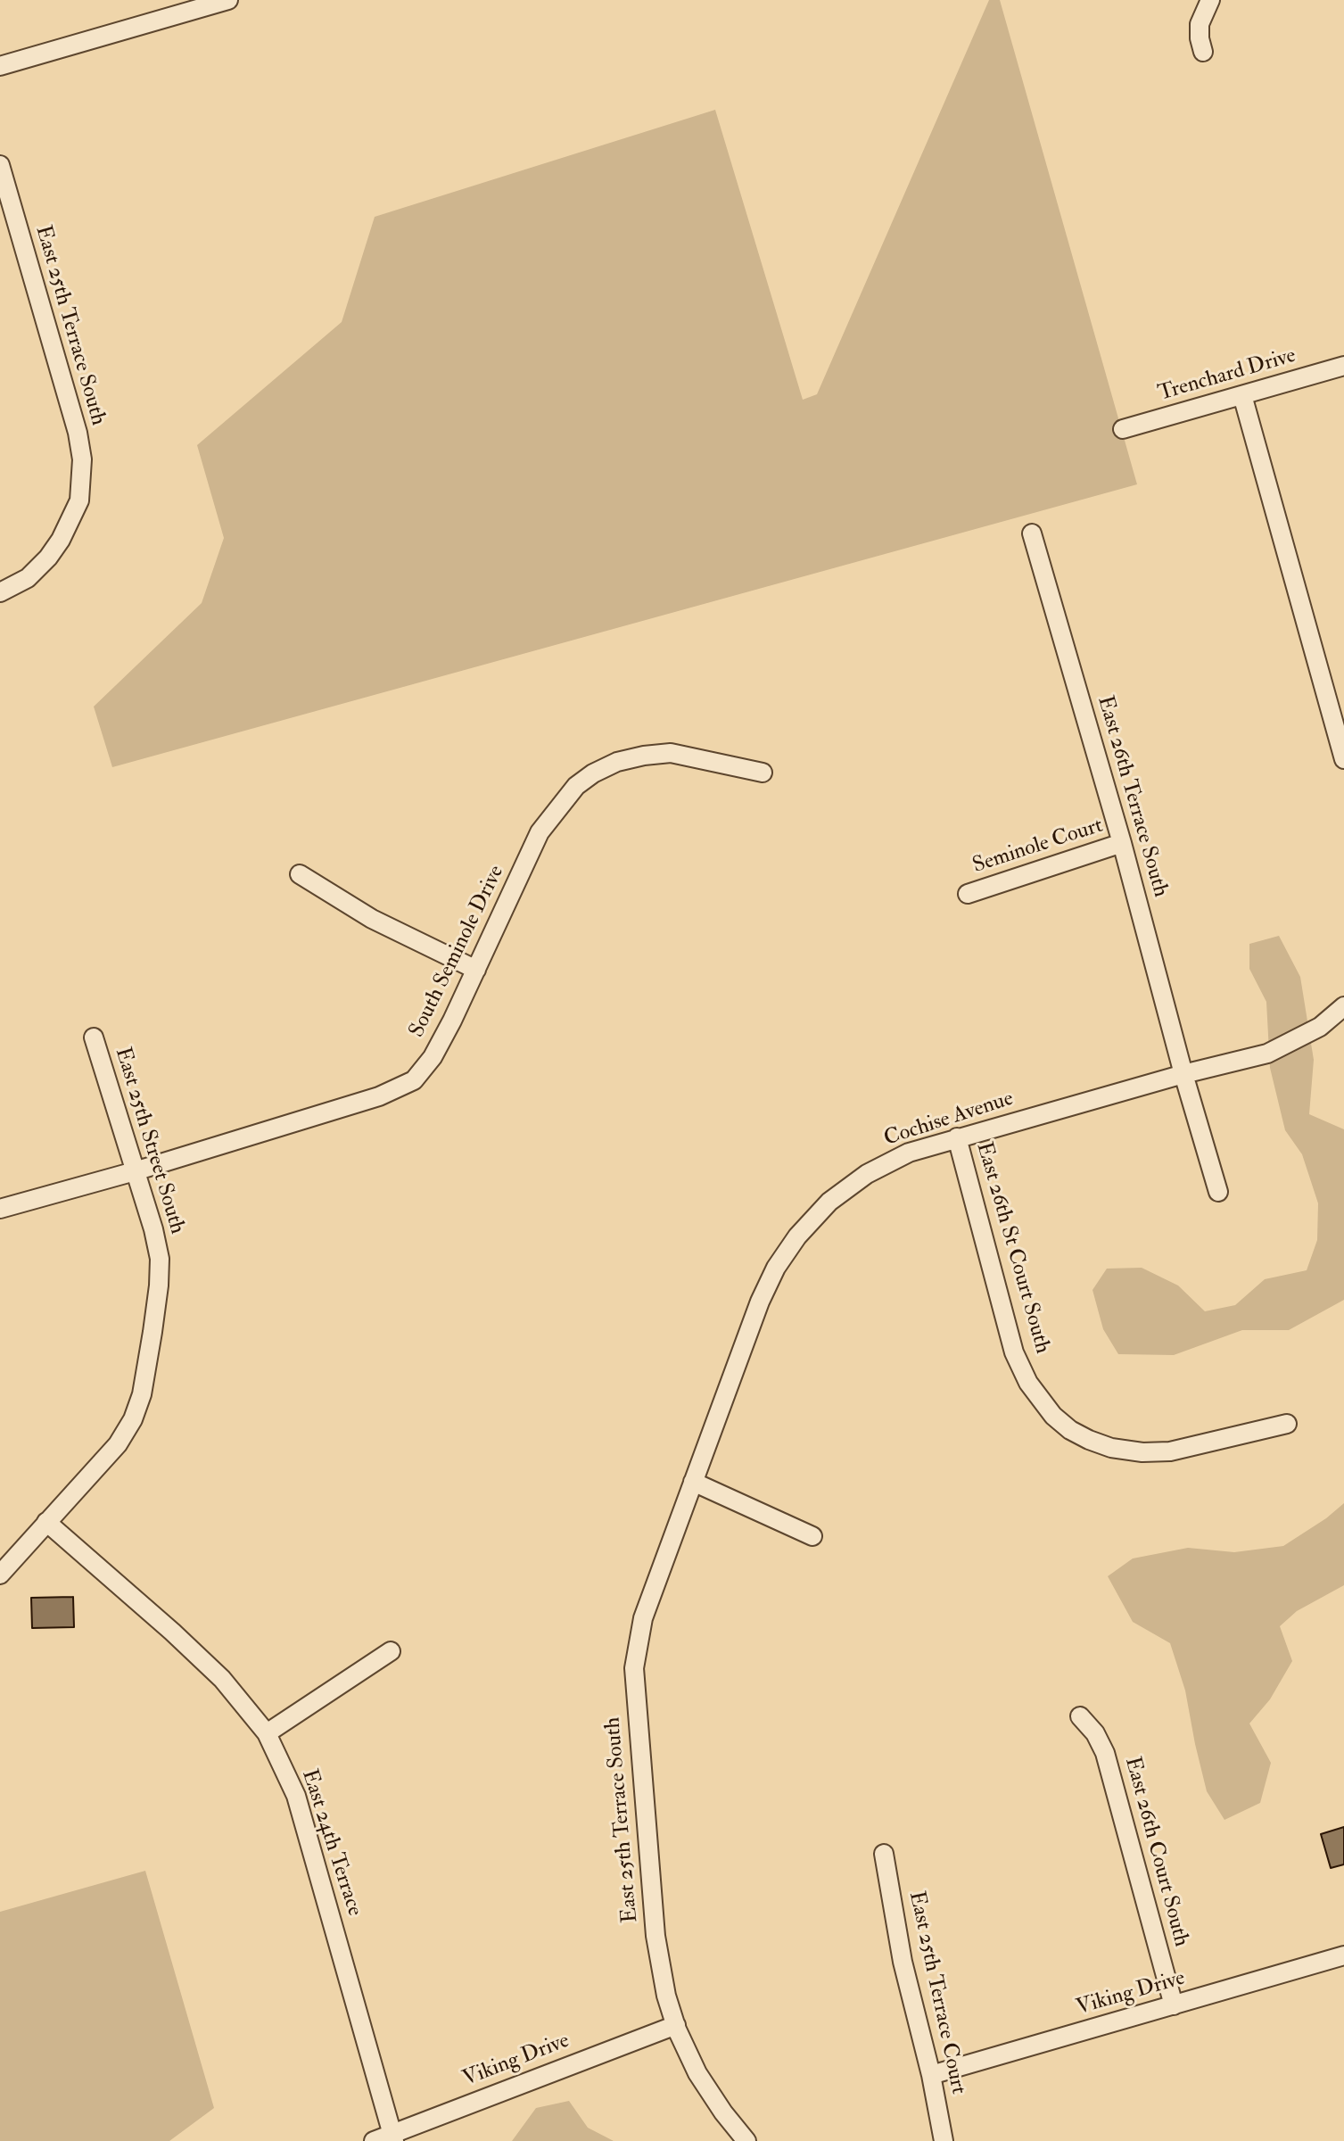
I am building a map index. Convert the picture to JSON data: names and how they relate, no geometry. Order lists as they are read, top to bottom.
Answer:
{
  "streets": {
    "street": [
      "East 25th Terrace South",
      "Trenchard Drive",
      "East 26th Terrace South",
      "Seminole Court",
      "South Seminole Drive",
      "Cochise Avenue",
      "East 25th Street South",
      "East 26th St Court South",
      "East 24th Terrace",
      "East 26th Court South",
      "East 25th Terrace Court",
      "Viking Drive"
    ]
  },
  "crossings": [
    ["East 25th Terrace South", "Cochise Avenue"],
    ["East 25th Terrace South", "Viking Drive"],
    ["East 26th Terrace South", "Seminole Court"],
    ["East 26th Terrace South", "Cochise Avenue"],
    ["South Seminole Drive", "East 25th Street South"],
    ["Cochise Avenue", "East 26th St Court South"],
    ["East 25th Street South", "East 24th Terrace"],
    ["East 24th Terrace", "Viking Drive"],
    ["East 26th Court South", "Viking Drive"],
    ["East 25th Terrace Court", "Viking Drive"]
  ]
}
